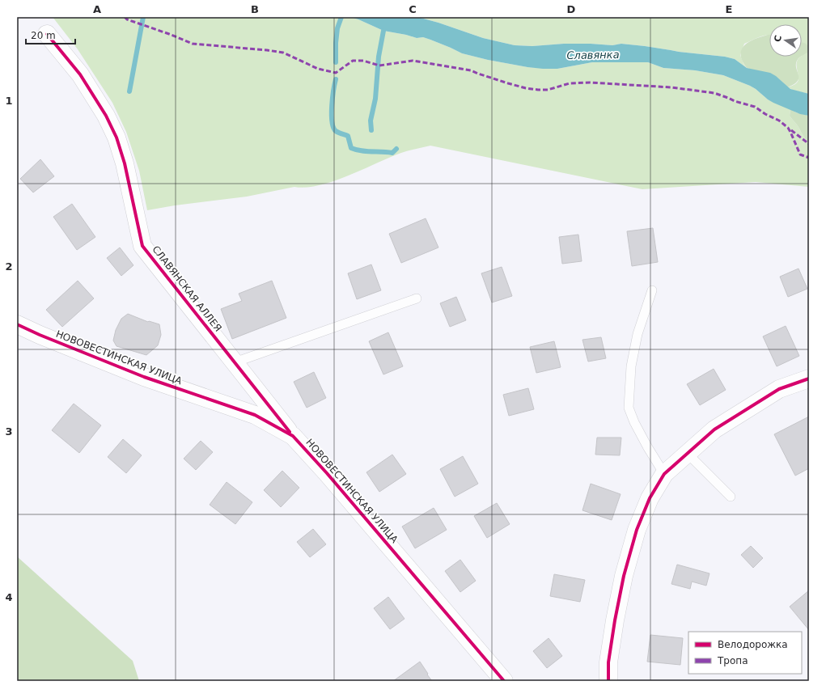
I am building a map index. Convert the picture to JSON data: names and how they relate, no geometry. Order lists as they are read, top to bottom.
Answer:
{
  "streets": {
    "street": ["СЛАВЯНСКАЯ АЛЛЕЯ", "НОВОВЕСТИНСКАЯ УЛИЦА"]
  },
  "crossings": [
    ["СЛАВЯНСКАЯ АЛЛЕЯ", "НОВОВЕСТИНСКАЯ УЛИЦА"]
  ],
  "water": ["Славянка"],
  "legend": ["Велодорожка", "Тропа"],
  "scale_bar": "20 m",
  "north": "left",
  "grid": {
    "columns": [
      "A",
      "B",
      "C",
      "D",
      "E"
    ],
    "rows": [
      "1",
      "2",
      "3",
      "4"
    ]
  }
}
